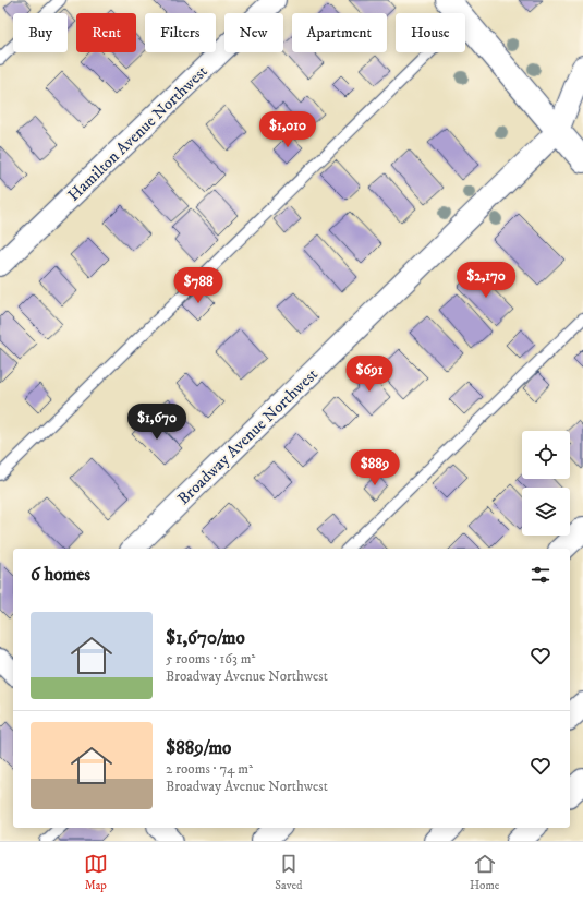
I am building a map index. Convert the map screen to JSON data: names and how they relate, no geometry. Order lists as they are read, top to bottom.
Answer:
{
  "streets": {
    "street": ["Hamilton Avenue Northwest", "Broadway Avenue Northwest"]
  },
  "page": {
    "chip": [
      "Buy",
      "Rent",
      "Filters",
      "New",
      "Apartment",
      "House"
    ],
    "price": [
      "$1,010",
      "$2,170",
      "$788",
      "$691",
      "$1,670",
      "$889"
    ],
    "heading": "6 homes",
    "list": [
      {
        "name": "$1,670/mo",
        "note": "5 rooms · 163 m² · Broadway Avenue Northwest"
      },
      {
        "name": "$889/mo",
        "note": "2 rooms · 74 m² · Broadway Avenue Northwest"
      }
    ],
    "tabs": ["Map", "Saved", "Home"]
  }
}
